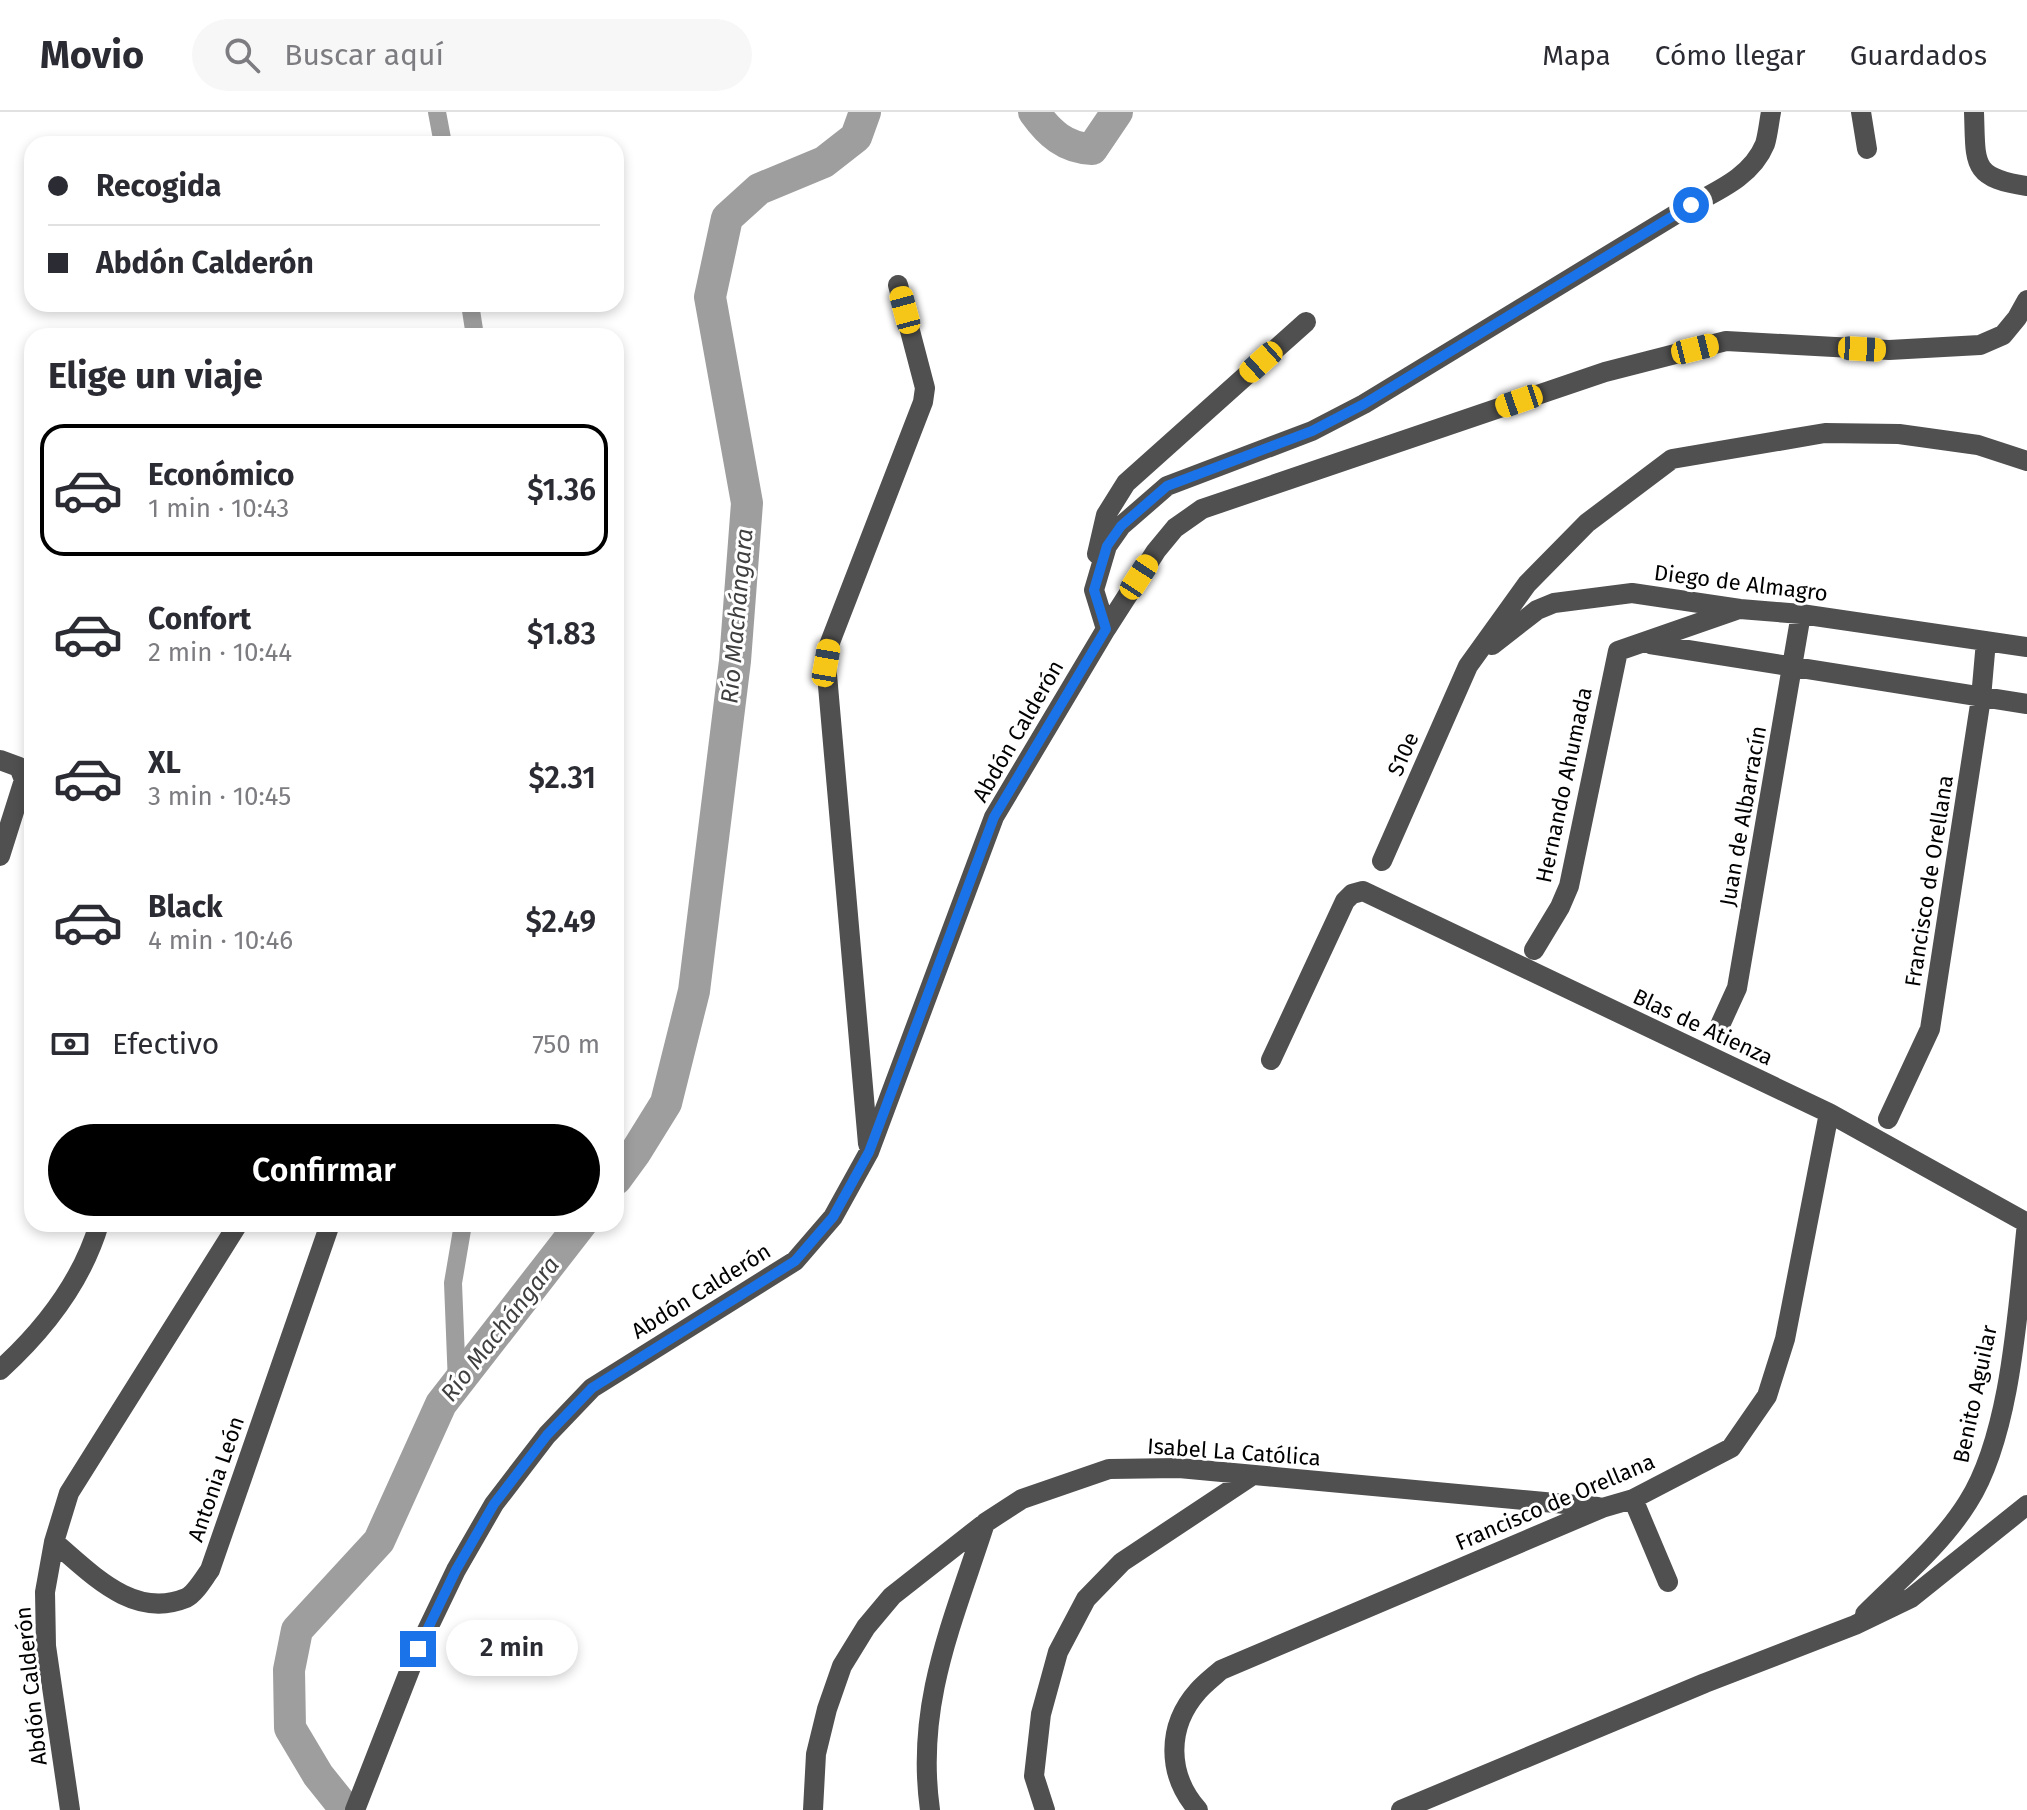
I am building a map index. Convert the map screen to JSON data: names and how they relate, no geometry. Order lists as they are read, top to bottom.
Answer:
{
  "streets": {
    "street": [
      "Diego de Almagro",
      "Abdón Calderón",
      "S10e",
      "Hernando Ahumada",
      "Juan de Albarracín",
      "Francisco de Orellana",
      "Blas de Atienza",
      "Benito Aguilar",
      "Isabel La Católica",
      "Antonia León"
    ]
  },
  "crossings": [
    ["Diego de Almagro", "S10e"],
    ["Diego de Almagro", "Juan de Albarracín"],
    ["Diego de Almagro", "Francisco de Orellana"],
    ["Abdón Calderón", "Antonia León"],
    ["Francisco de Orellana", "Blas de Atienza"],
    ["Francisco de Orellana", "Isabel La Católica"],
    ["Blas de Atienza", "Benito Aguilar"]
  ],
  "water": ["Río Machángara"],
  "page": {
    "header": "Movio",
    "search": "Buscar aquí",
    "nav": ["Mapa", "Cómo llegar", "Guardados"],
    "banner": ["Recogida", "Abdón Calderón"],
    "heading": "Elige un viaje",
    "list": [
      {
        "name": "Económico",
        "note": "1 min · 10:43",
        "value": "$1.36"
      },
      {
        "name": "Confort",
        "note": "2 min · 10:44",
        "value": "$1.83"
      },
      {
        "name": "XL",
        "note": "3 min · 10:45",
        "value": "$2.31"
      },
      {
        "name": "Black",
        "note": "4 min · 10:46",
        "value": "$2.49"
      }
    ],
    "pay": ["Efectivo", "750 m"],
    "buttons": "Confirmar",
    "bubble": "2 min"
  }
}
